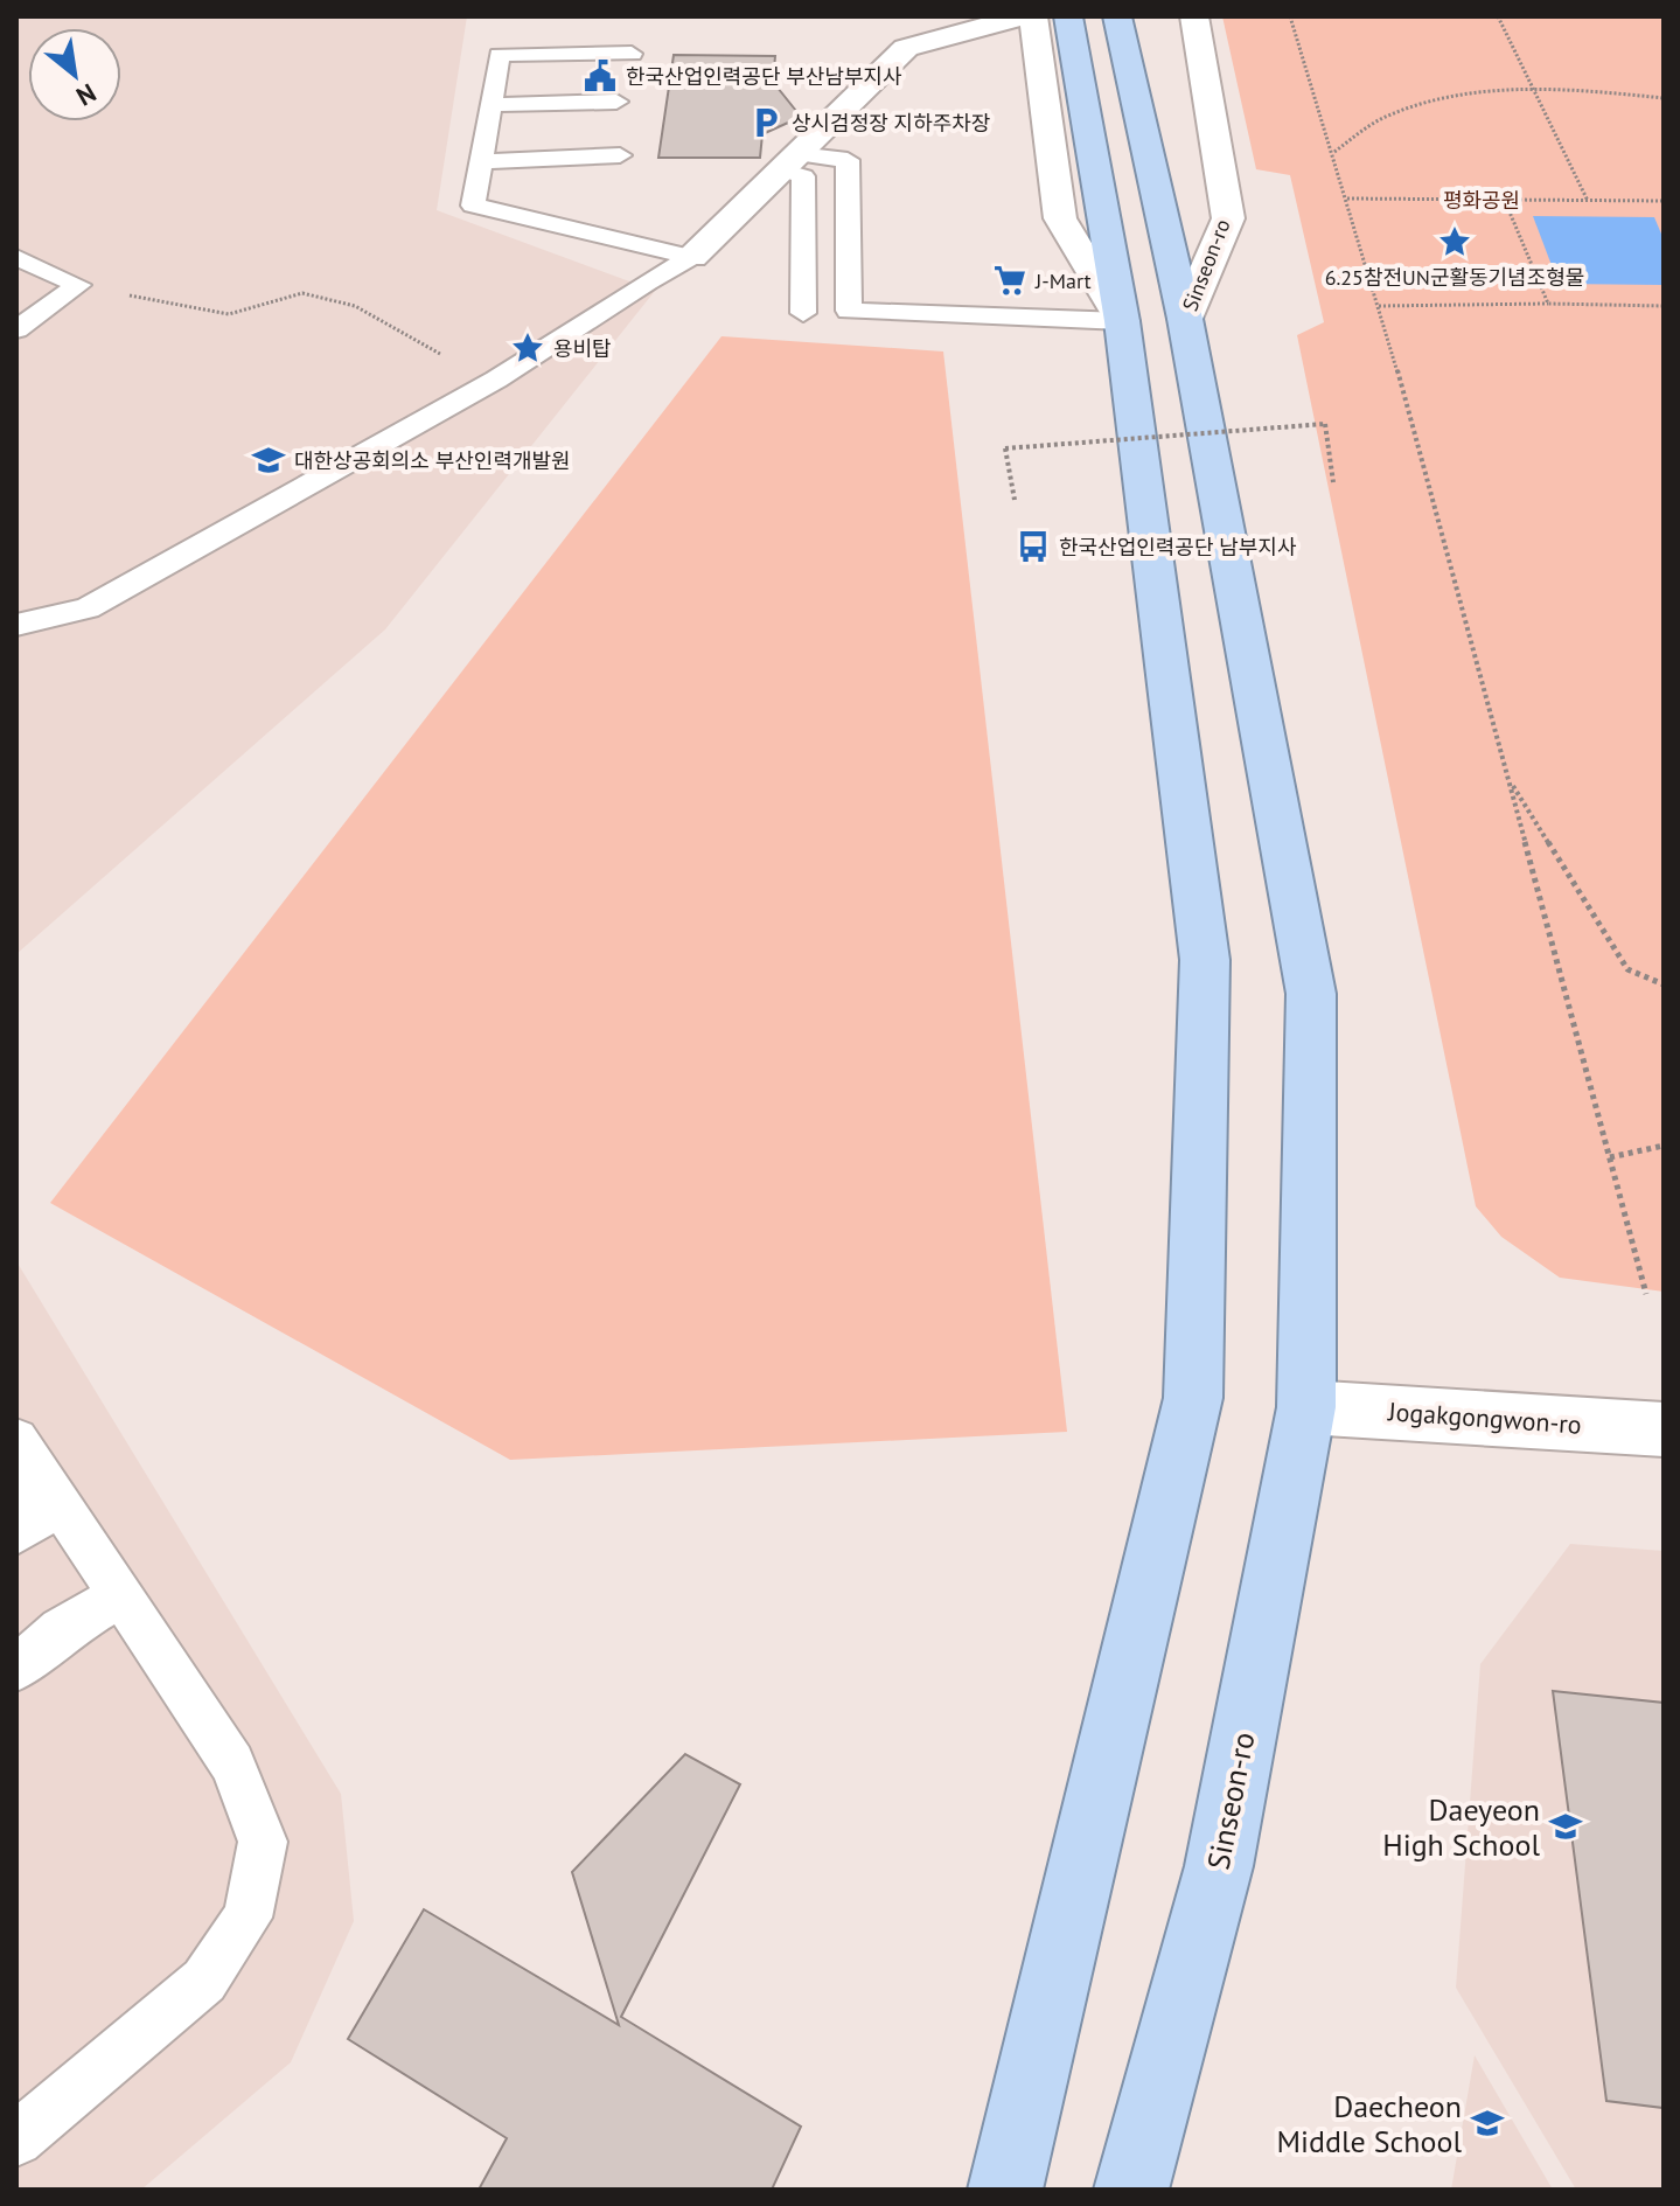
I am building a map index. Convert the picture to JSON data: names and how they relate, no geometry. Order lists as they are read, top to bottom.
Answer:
{
  "streets": {
    "highway": ["Sinseon-ro"],
    "main road": ["Jogakgongwon-ro"]
  },
  "crossings": [
    ["Sinseon-ro", "Jogakgongwon-ro"]
  ],
  "parks": ["평화공원"],
  "places": {
    "public building": ["한국산업인력공단 부산남부지사"],
    "parking": ["상시검정장 지하주차장"],
    "place": ["6.25참전UN군활동기념조형물", "용비탑"],
    "supermarket": ["J-Mart"],
    "school or university": ["대한상공회의소 부산인력개발원", "Daeyeon High School", "Daecheon Middle School"],
    "bus stop": ["한국산업인력공단 남부지사"]
  },
  "north": "bottom right"
}
